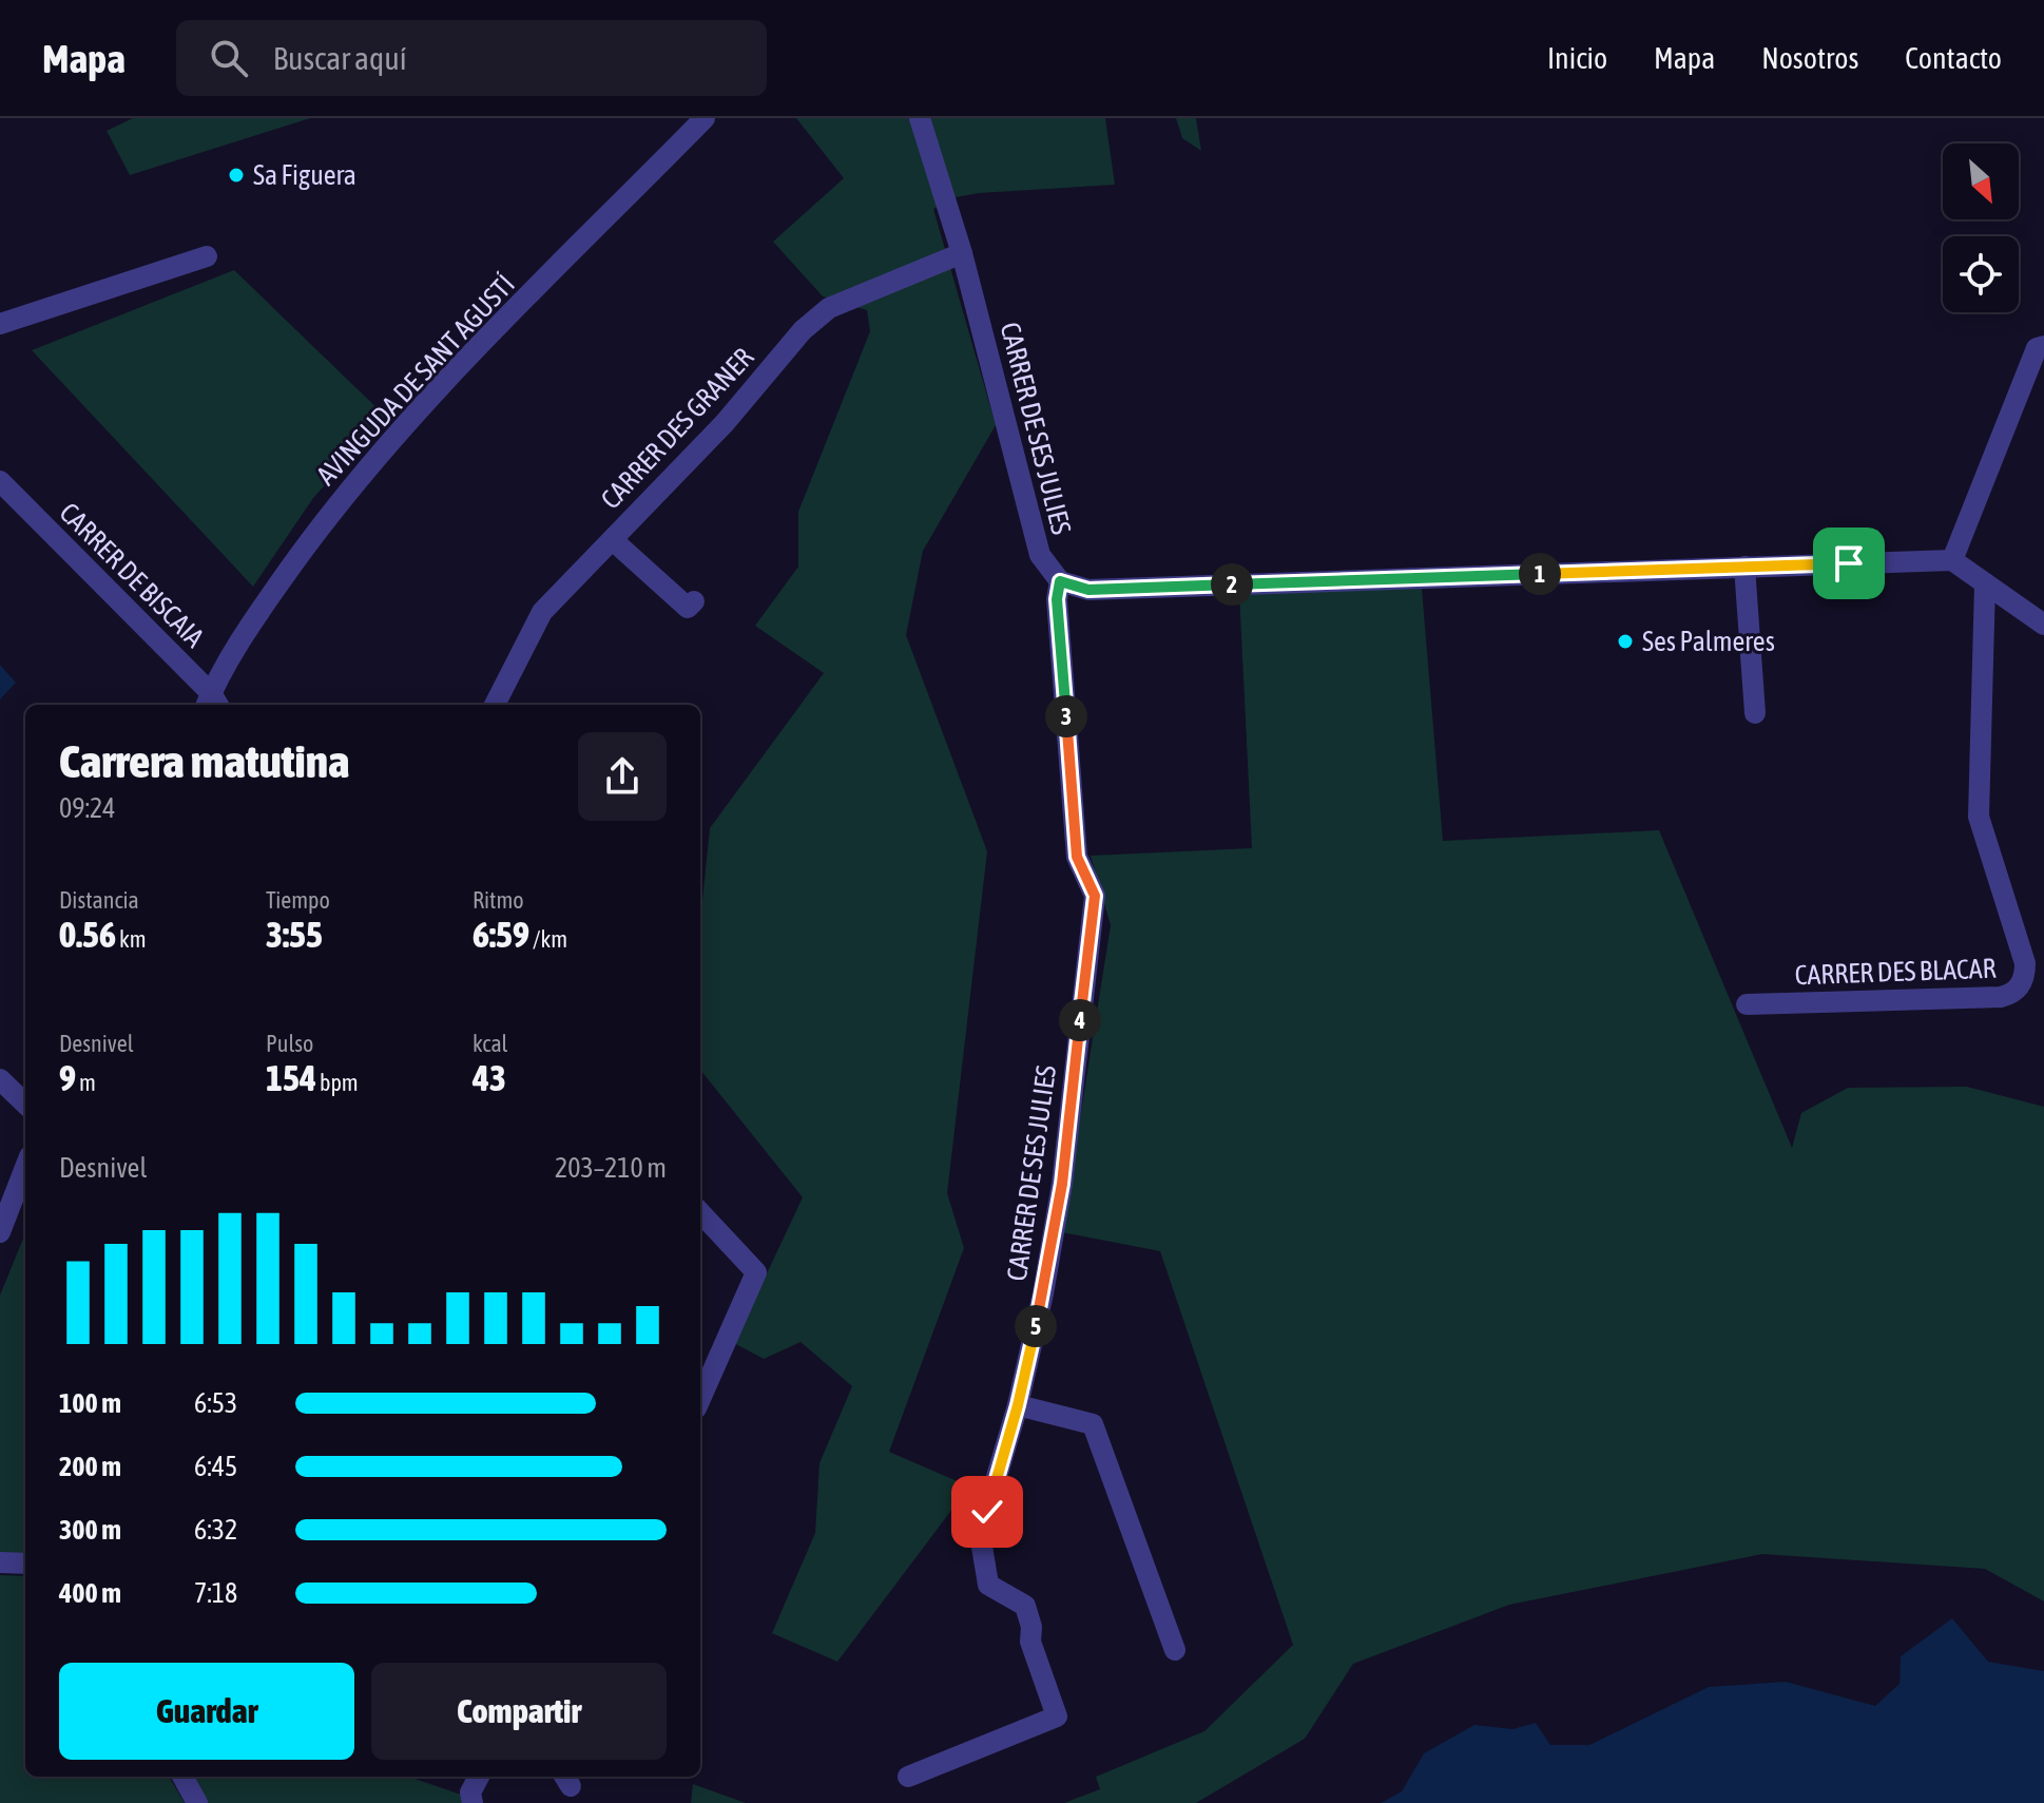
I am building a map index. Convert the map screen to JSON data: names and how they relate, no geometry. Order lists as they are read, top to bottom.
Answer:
{
  "streets": {
    "street": [
      "AVINGUDA DE SANT AGUSTÍ",
      "CARRER DES GRANER",
      "CARRER DE SES JULIES",
      "CARRER DE BISCAIA",
      "CARRER DES BLACAR"
    ]
  },
  "crossings": [
    ["AVINGUDA DE SANT AGUSTÍ", "CARRER DE BISCAIA"],
    ["CARRER DES GRANER", "CARRER DE SES JULIES"]
  ],
  "places": ["Sa Figuera", "Ses Palmeres"],
  "north": "bottom right",
  "page": {
    "header": "Mapa",
    "search": "Buscar aquí",
    "nav": [
      "Inicio",
      "Mapa",
      "Nosotros",
      "Contacto"
    ],
    "pins": [
      "1",
      "2",
      "3",
      "4",
      "5"
    ],
    "heading": ["Carrera matutina", "09:24"],
    "stats": [
      ["Distancia", "0.56 km"],
      ["Tiempo", "3:55"],
      ["Ritmo", "6:59 /km"],
      ["Desnivel", "9 m"],
      ["Pulso", "154 bpm"],
      ["kcal", "43"]
    ],
    "chart": ["Desnivel", "203–210 m"],
    "list": [
      {
        "name": "100 m",
        "note": "6:53"
      },
      {
        "name": "200 m",
        "note": "6:45"
      },
      {
        "name": "300 m",
        "note": "6:32"
      },
      {
        "name": "400 m",
        "note": "7:18"
      }
    ],
    "buttons": ["Guardar", "Compartir"]
  }
}
